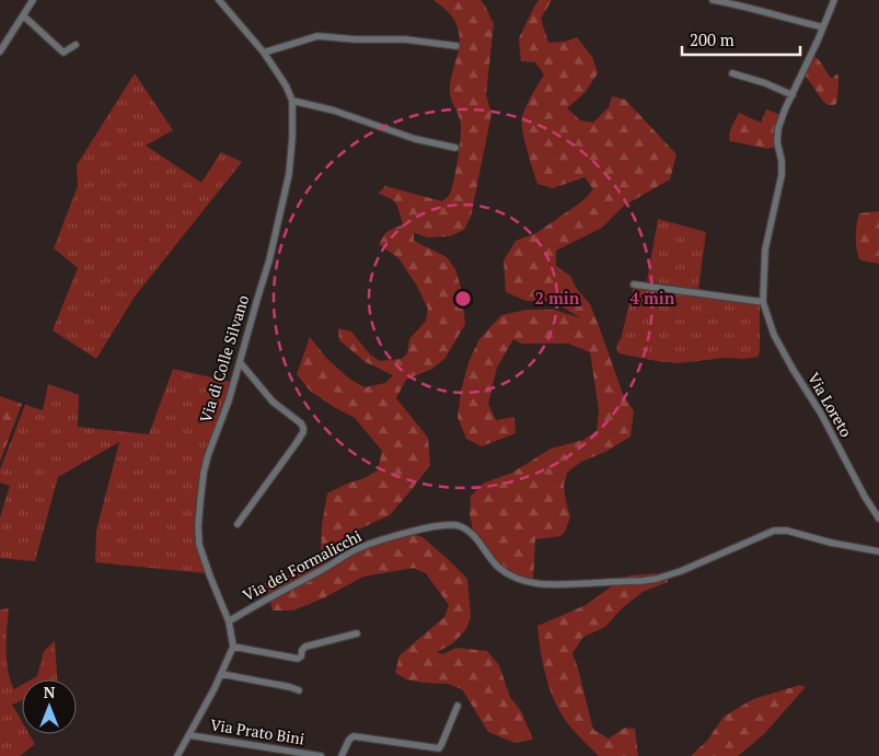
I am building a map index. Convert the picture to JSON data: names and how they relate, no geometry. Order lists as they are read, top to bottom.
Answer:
{
  "streets": {
    "street": [
      "Via di Colle Silvano",
      "Via Loreto",
      "Via dei Formalicchi",
      "Via Prato Bini"
    ]
  },
  "crossings": [
    ["Via di Colle Silvano", "Via dei Formalicchi"]
  ],
  "scale_bar": "200 m",
  "north": "top",
  "rings": ["2 min", "4 min"]
}
